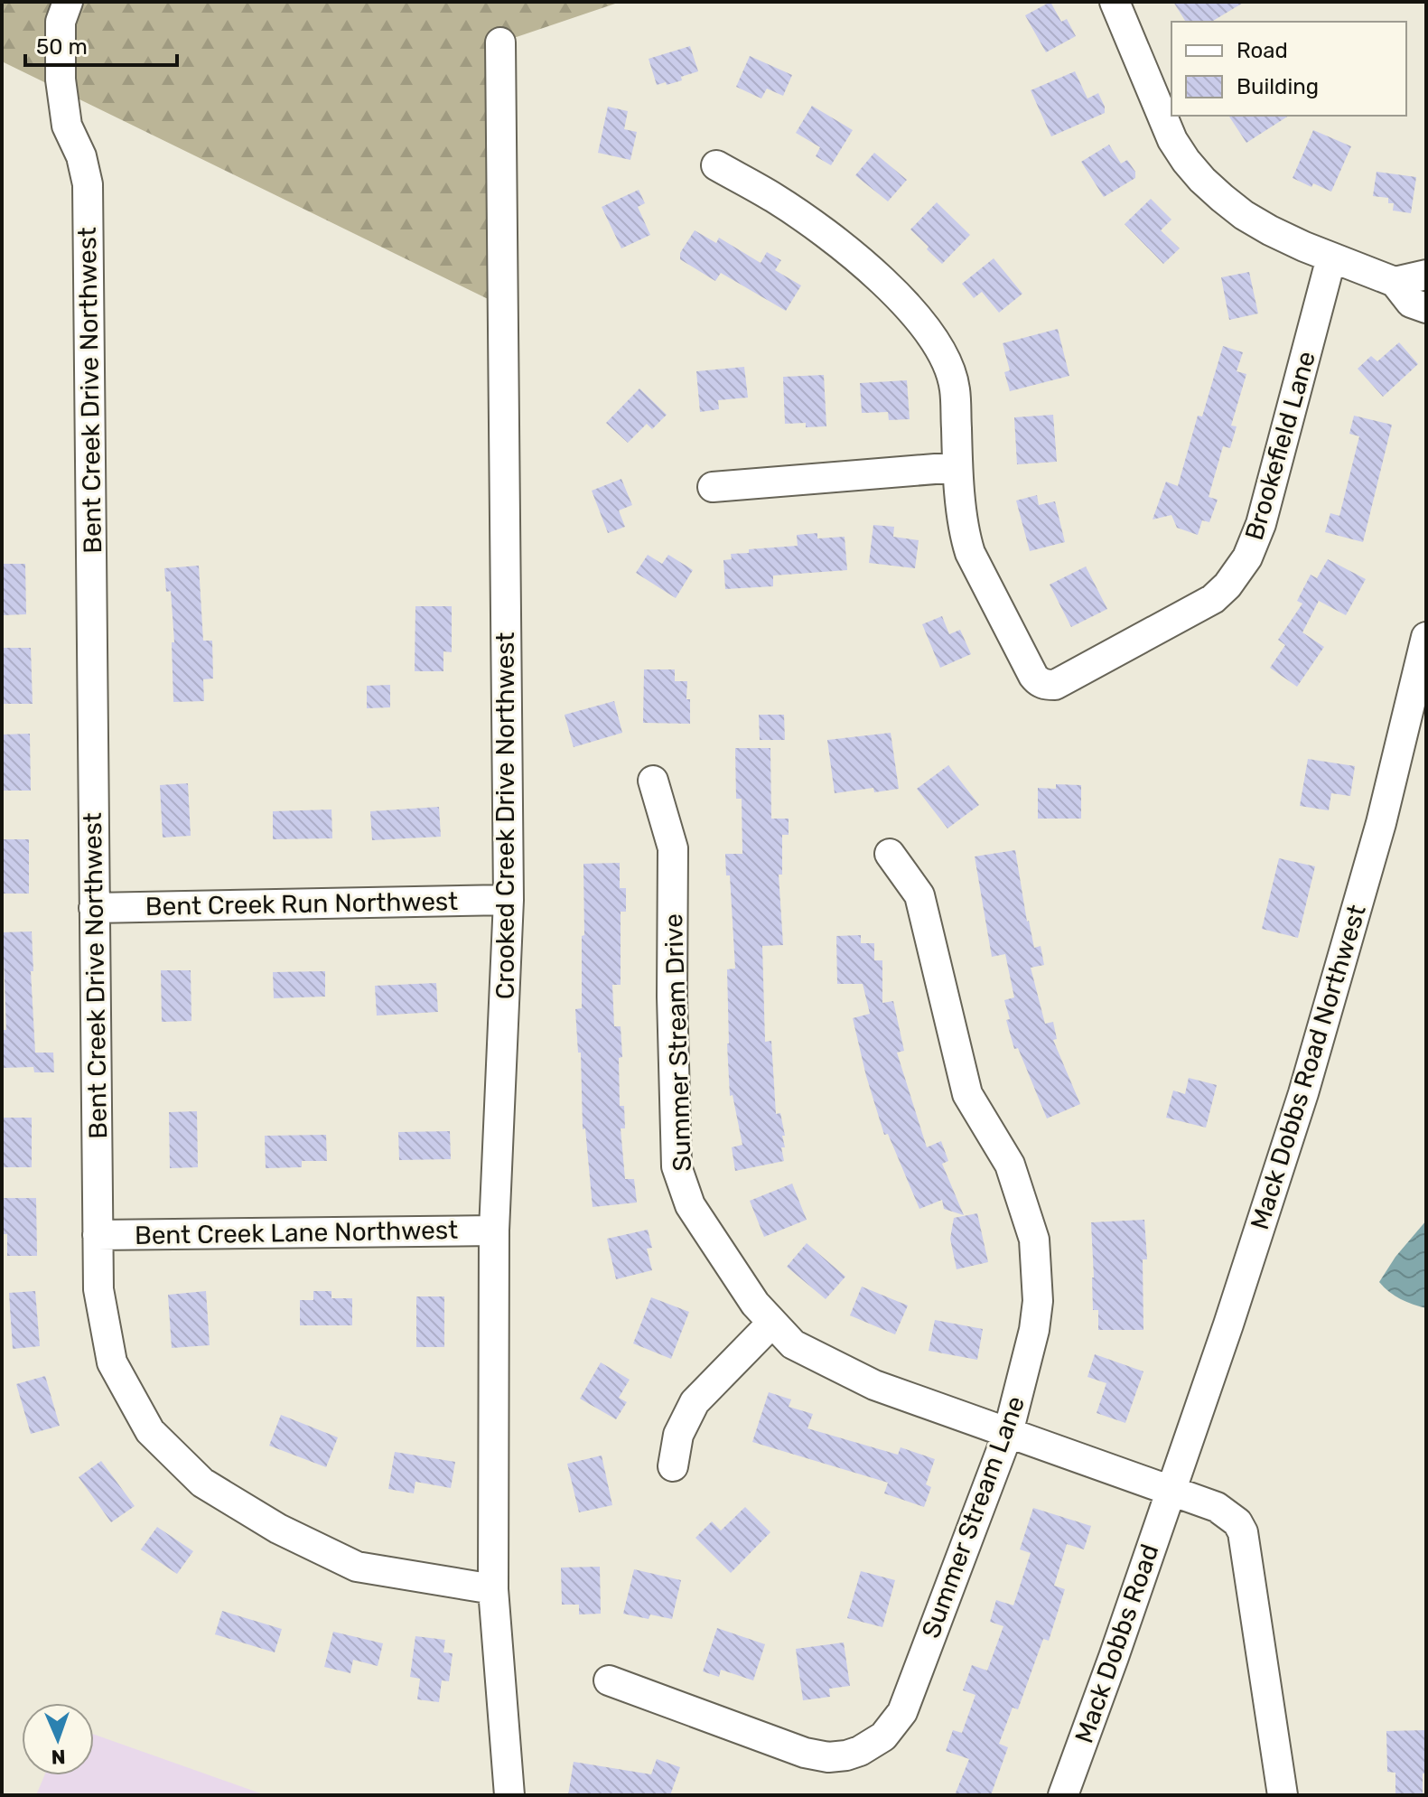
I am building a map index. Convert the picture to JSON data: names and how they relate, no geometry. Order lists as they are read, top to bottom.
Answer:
{
  "streets": {
    "street": [
      "Bent Creek Drive Northwest",
      "Brookefield Lane",
      "Crooked Creek Drive Northwest",
      "Bent Creek Run Northwest",
      "Summer Stream Drive",
      "Mack Dobbs Road Northwest",
      "Bent Creek Lane Northwest",
      "Summer Stream Lane",
      "Mack Dobbs Road"
    ]
  },
  "crossings": [
    ["Bent Creek Drive Northwest", "Crooked Creek Drive Northwest"],
    ["Bent Creek Drive Northwest", "Bent Creek Run Northwest"],
    ["Bent Creek Drive Northwest", "Bent Creek Lane Northwest"],
    ["Crooked Creek Drive Northwest", "Bent Creek Run Northwest"],
    ["Crooked Creek Drive Northwest", "Bent Creek Lane Northwest"],
    ["Summer Stream Drive", "Mack Dobbs Road Northwest"],
    ["Summer Stream Drive", "Summer Stream Lane"],
    ["Summer Stream Drive", "Mack Dobbs Road"],
    ["Mack Dobbs Road Northwest", "Mack Dobbs Road"]
  ],
  "legend": ["Road", "Building"],
  "scale_bar": "50 m",
  "north": "bottom"
}
